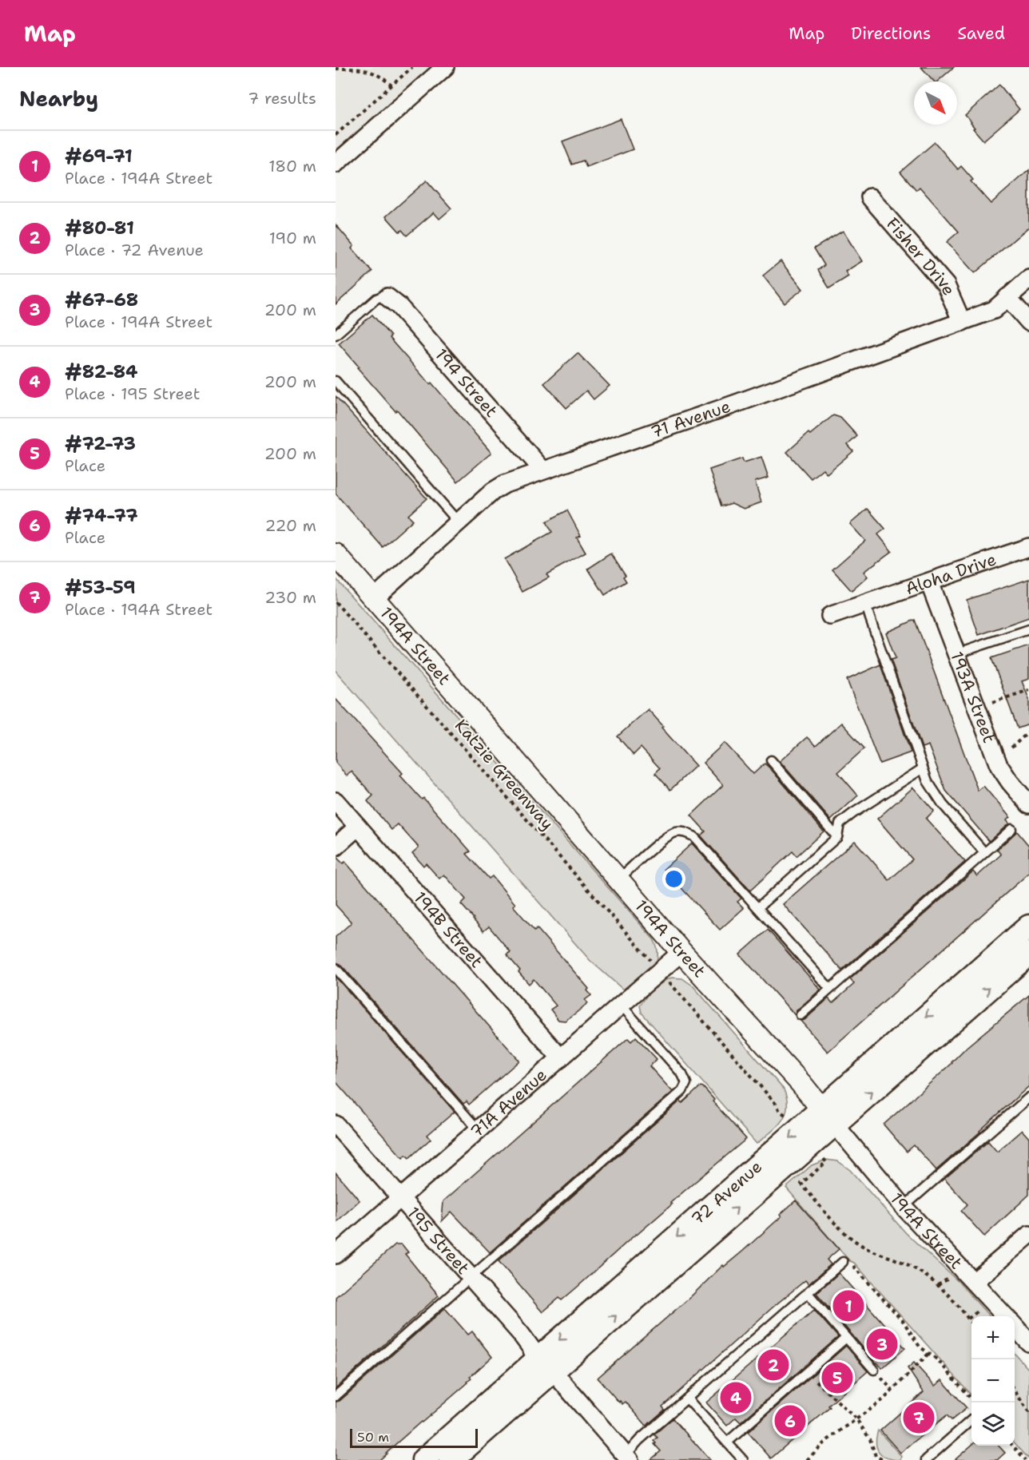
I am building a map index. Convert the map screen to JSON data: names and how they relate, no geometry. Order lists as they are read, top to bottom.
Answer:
{
  "streets": {
    "main road": ["72 Avenue"],
    "street": [
      "Fisher Drive",
      "194 Street",
      "71 Avenue",
      "Aloha Drive",
      "194A Street",
      "193A Street",
      "194B Street",
      "71A Avenue",
      "195 Street"
    ],
    "path": ["Katzie Greenway"]
  },
  "crossings": [
    ["Fisher Drive", "71 Avenue"],
    ["194 Street", "71 Avenue"],
    ["71 Avenue", "194A Street"],
    ["Aloha Drive", "193A Street"],
    ["194A Street", "71A Avenue"],
    ["194A Street", "72 Avenue"],
    ["194B Street", "71A Avenue"],
    ["71A Avenue", "195 Street"],
    ["72 Avenue", "195 Street"]
  ],
  "scale_bar": "50 m",
  "north": "bottom right",
  "page": {
    "header": "Map",
    "nav": ["Map", "Directions", "Saved"],
    "heading": ["Nearby", "7 results"],
    "list": [
      {
        "mark": "1",
        "name": "#69-71",
        "note": "Place · 194A Street",
        "value": "180 m"
      },
      {
        "mark": "2",
        "name": "#80-81",
        "note": "Place · 72 Avenue",
        "value": "190 m"
      },
      {
        "mark": "3",
        "name": "#67-68",
        "note": "Place · 194A Street",
        "value": "200 m"
      },
      {
        "mark": "4",
        "name": "#82-84",
        "note": "Place · 195 Street",
        "value": "200 m"
      },
      {
        "mark": "5",
        "name": "#72-73",
        "note": "Place",
        "value": "200 m"
      },
      {
        "mark": "6",
        "name": "#74-77",
        "note": "Place",
        "value": "220 m"
      },
      {
        "mark": "7",
        "name": "#53-59",
        "note": "Place · 194A Street",
        "value": "230 m"
      }
    ],
    "pins": [
      "1",
      "3",
      "2",
      "5",
      "4",
      "7",
      "6"
    ],
    "map_buttons": ["+", "−"],
    "scale": "50 m"
  }
}
